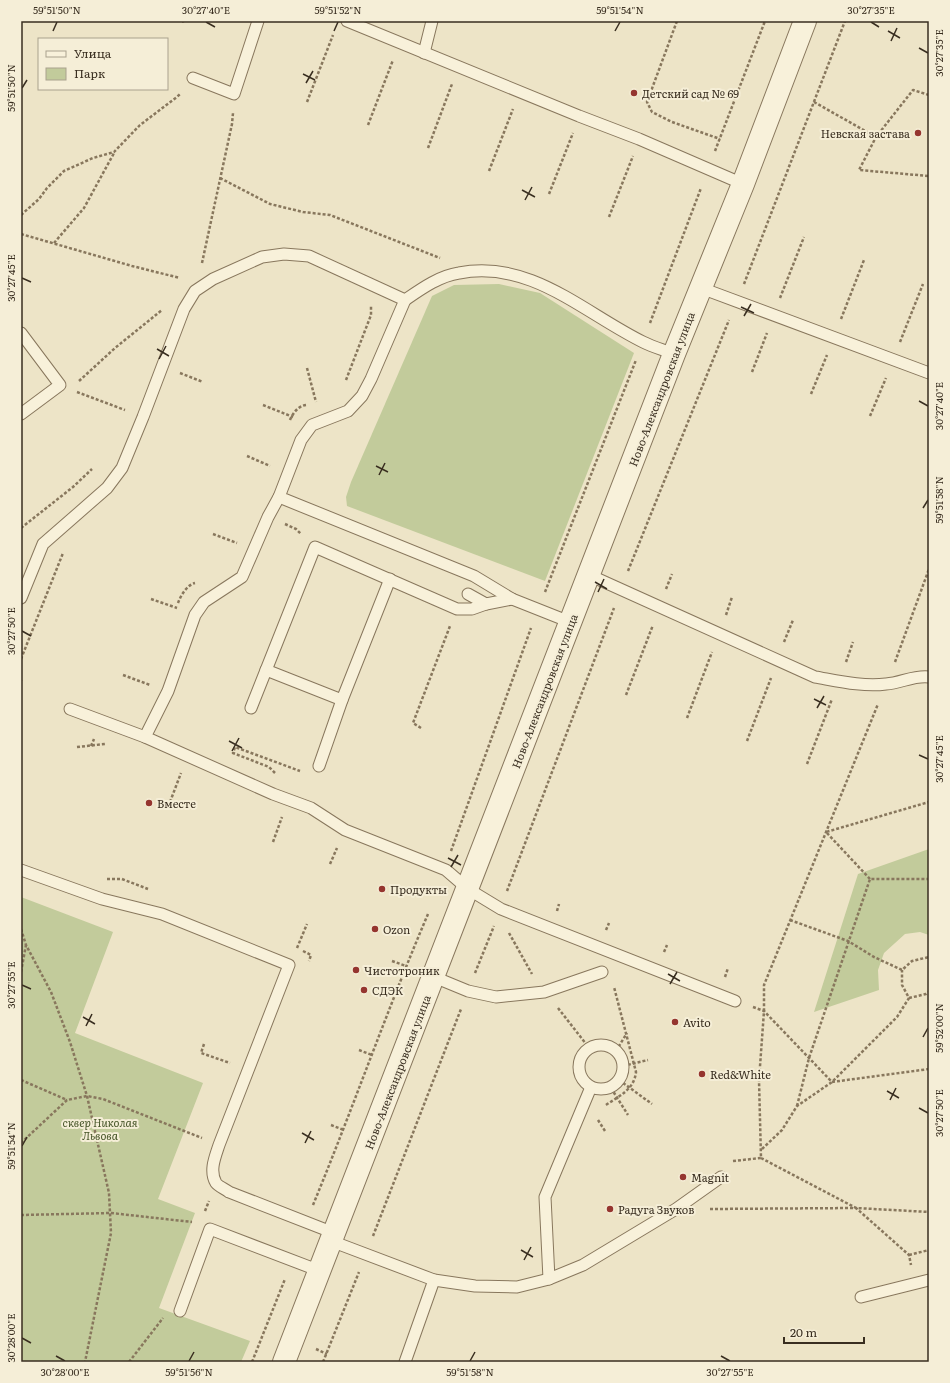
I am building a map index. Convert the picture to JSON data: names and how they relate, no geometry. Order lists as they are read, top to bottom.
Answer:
{
  "streets": {
    "street": ["Ново-Александровская улица"]
  },
  "parks": ["сквер Николая Львова"],
  "places": [
    "Детский сад № 69",
    "Невская застава",
    "Вместе",
    "Продукты",
    "Ozon",
    "Чистотроник",
    "СДЭК",
    "Avito",
    "Red&White",
    "Magnit",
    "Радуга Звуков"
  ],
  "legend": ["Улица", "Парк"],
  "scale_bar": "20 m",
  "coordinates": [
    "59°51'50\"N",
    "30°27'40\"E",
    "59°51'52\"N",
    "59°51'54\"N",
    "30°27'35\"E",
    "30°27'45\"E",
    "59°51'58\"N",
    "30°27'50\"E",
    "30°27'55\"E",
    "59°52'00\"N",
    "30°28'00\"E",
    "59°51'56\"N"
  ]
}
